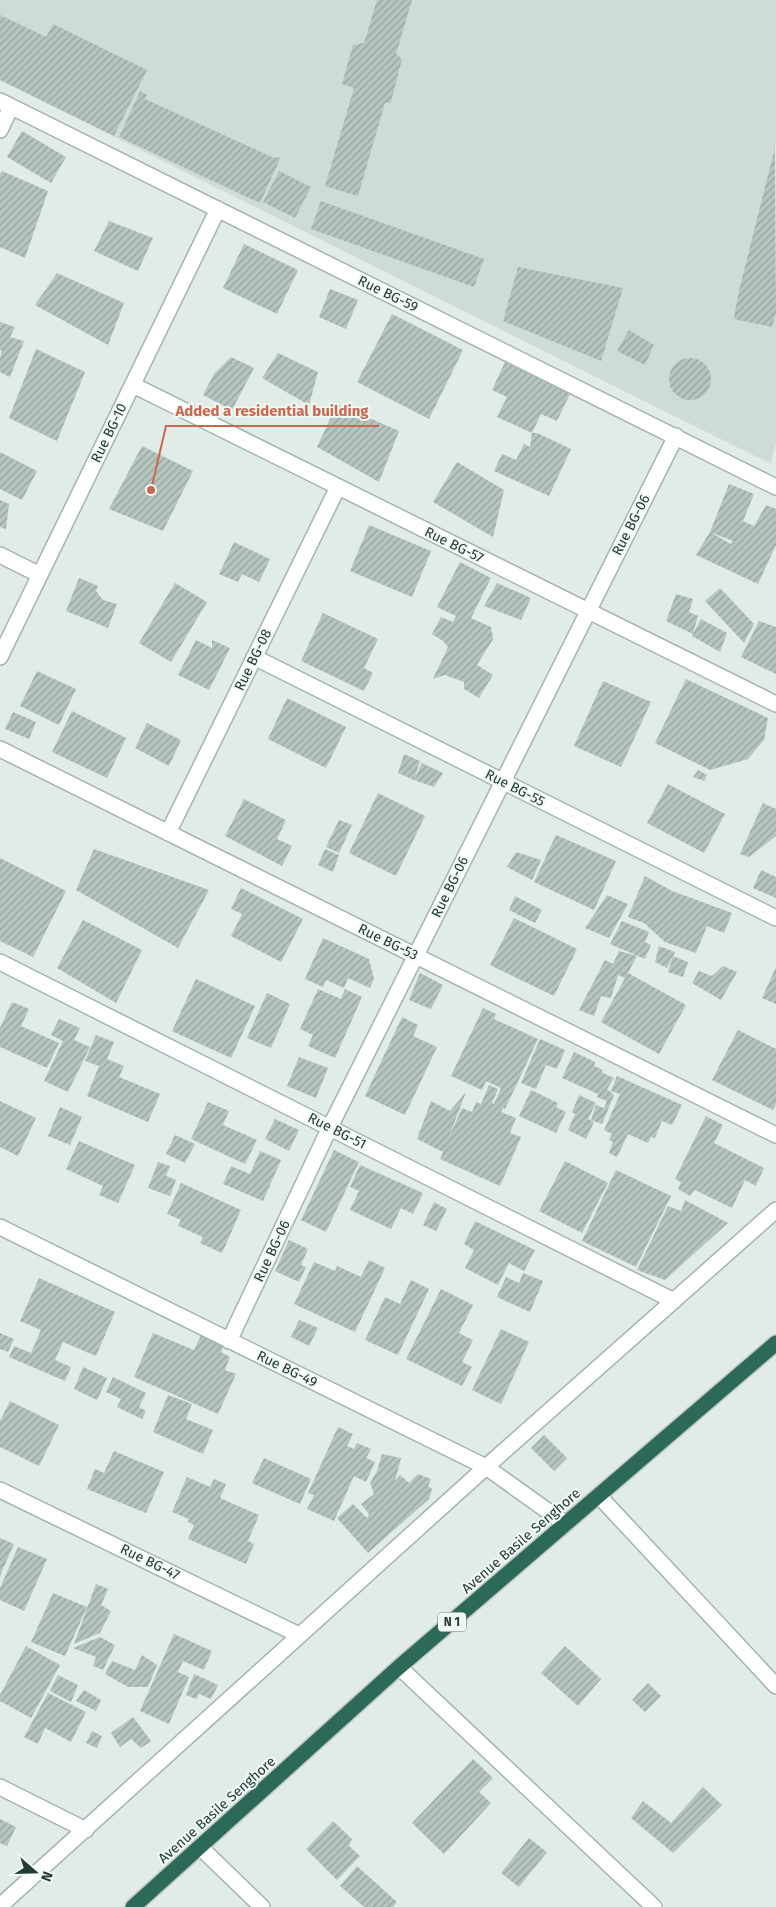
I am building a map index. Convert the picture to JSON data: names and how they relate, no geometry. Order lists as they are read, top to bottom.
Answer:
{
  "streets": {
    "highway": ["Avenue Basile Senghore", "N 1"],
    "street": [
      "Rue BG-59",
      "Rue BG-10",
      "Rue BG-06",
      "Rue BG-57",
      "Rue BG-08",
      "Rue BG-55",
      "Rue BG-53",
      "Rue BG-51",
      "Rue BG-49",
      "Rue BG-47"
    ]
  },
  "crossings": [
    ["Rue BG-59", "Rue BG-10"],
    ["Rue BG-59", "Rue BG-06"],
    ["Rue BG-10", "Rue BG-57"],
    ["Rue BG-06", "Rue BG-57"],
    ["Rue BG-06", "Rue BG-55"],
    ["Rue BG-06", "Rue BG-53"],
    ["Rue BG-06", "Rue BG-51"],
    ["Rue BG-06", "Rue BG-49"],
    ["Rue BG-57", "Rue BG-08"],
    ["Rue BG-08", "Rue BG-55"],
    ["Rue BG-08", "Rue BG-53"],
    ["Rue BG-49", "Avenue Basile Senghore"]
  ],
  "places": ["Added a residential building"],
  "north": "right"
}
